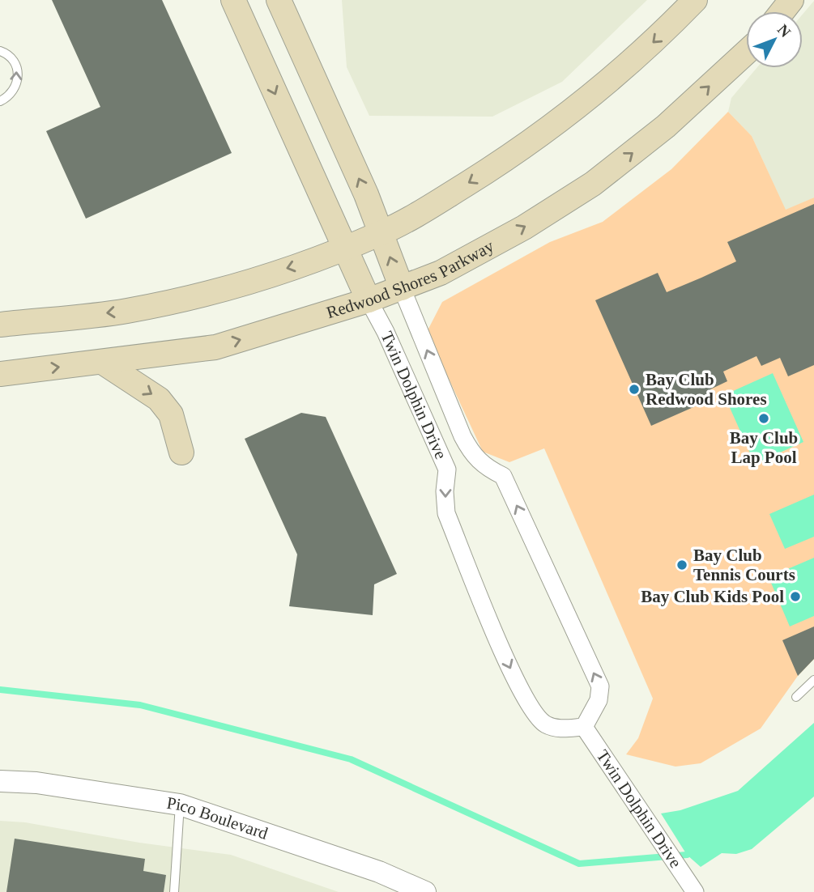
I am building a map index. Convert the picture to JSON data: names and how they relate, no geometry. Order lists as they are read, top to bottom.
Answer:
{
  "streets": {
    "main road": ["Redwood Shores Parkway", "Twin Dolphin Drive"],
    "street": ["Pico Boulevard"]
  },
  "crossings": [
    ["Redwood Shores Parkway", "Twin Dolphin Drive"]
  ],
  "places": [
    "Bay Club Redwood Shores",
    "Bay Club Lap Pool",
    "Bay Club Tennis Courts",
    "Bay Club Kids Pool"
  ],
  "north": "top right"
}
